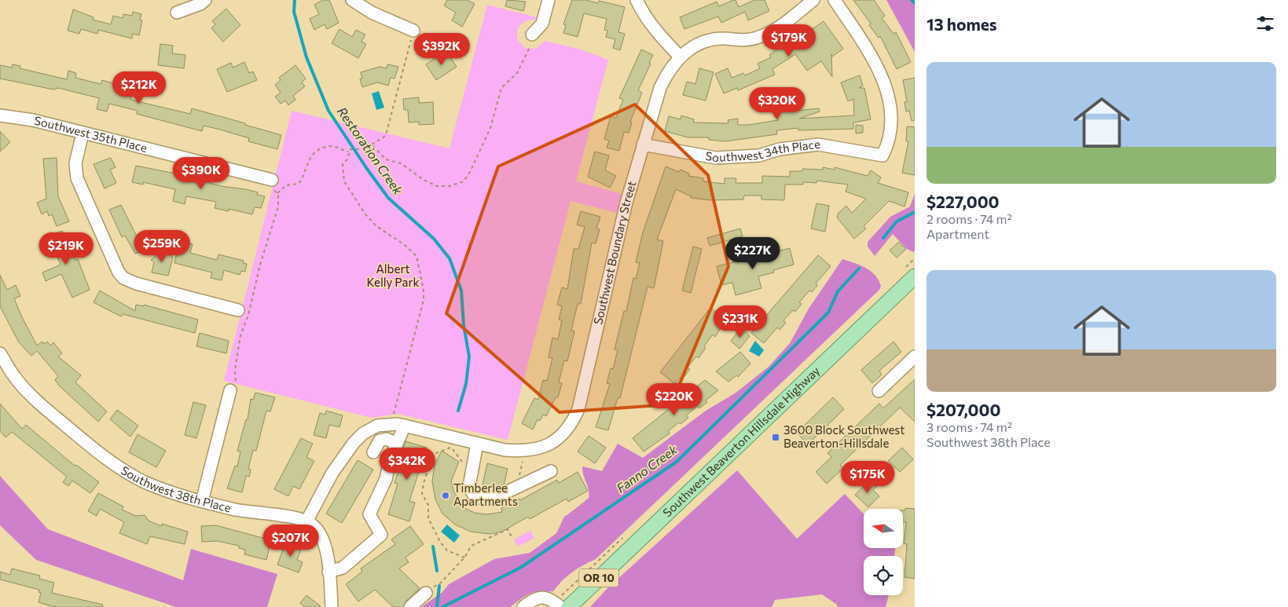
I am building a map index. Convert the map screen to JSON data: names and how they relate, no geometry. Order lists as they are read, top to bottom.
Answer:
{
  "streets": {
    "main road": ["Southwest Beaverton Hillsdale Highway", "OR 10"],
    "street": [
      "Southwest 35th Place",
      "Southwest 34th Place",
      "Southwest Boundary Street",
      "Southwest 38th Place"
    ]
  },
  "crossings": [
    ["Southwest 34th Place", "Southwest Boundary Street"]
  ],
  "water": ["Restoration Creek", "Fanno Creek"],
  "parks": ["Albert Kelly Park"],
  "places": {
    "transit": ["3600 Block Southwest Beaverton-Hillsdale"],
    "other": ["Timberlee Apartments"]
  },
  "north": "left",
  "page": {
    "heading": "13 homes",
    "price": [
      "$179K",
      "$392K",
      "$212K",
      "$320K",
      "$390K",
      "$259K",
      "$219K",
      "$227K",
      "$231K",
      "$220K",
      "$342K",
      "$175K",
      "$207K"
    ],
    "list": [
      {
        "name": "$227,000",
        "note": "2 rooms · 74 m² · Apartment"
      },
      {
        "name": "$207,000",
        "note": "3 rooms · 74 m² · Southwest 38th Place"
      }
    ]
  }
}
